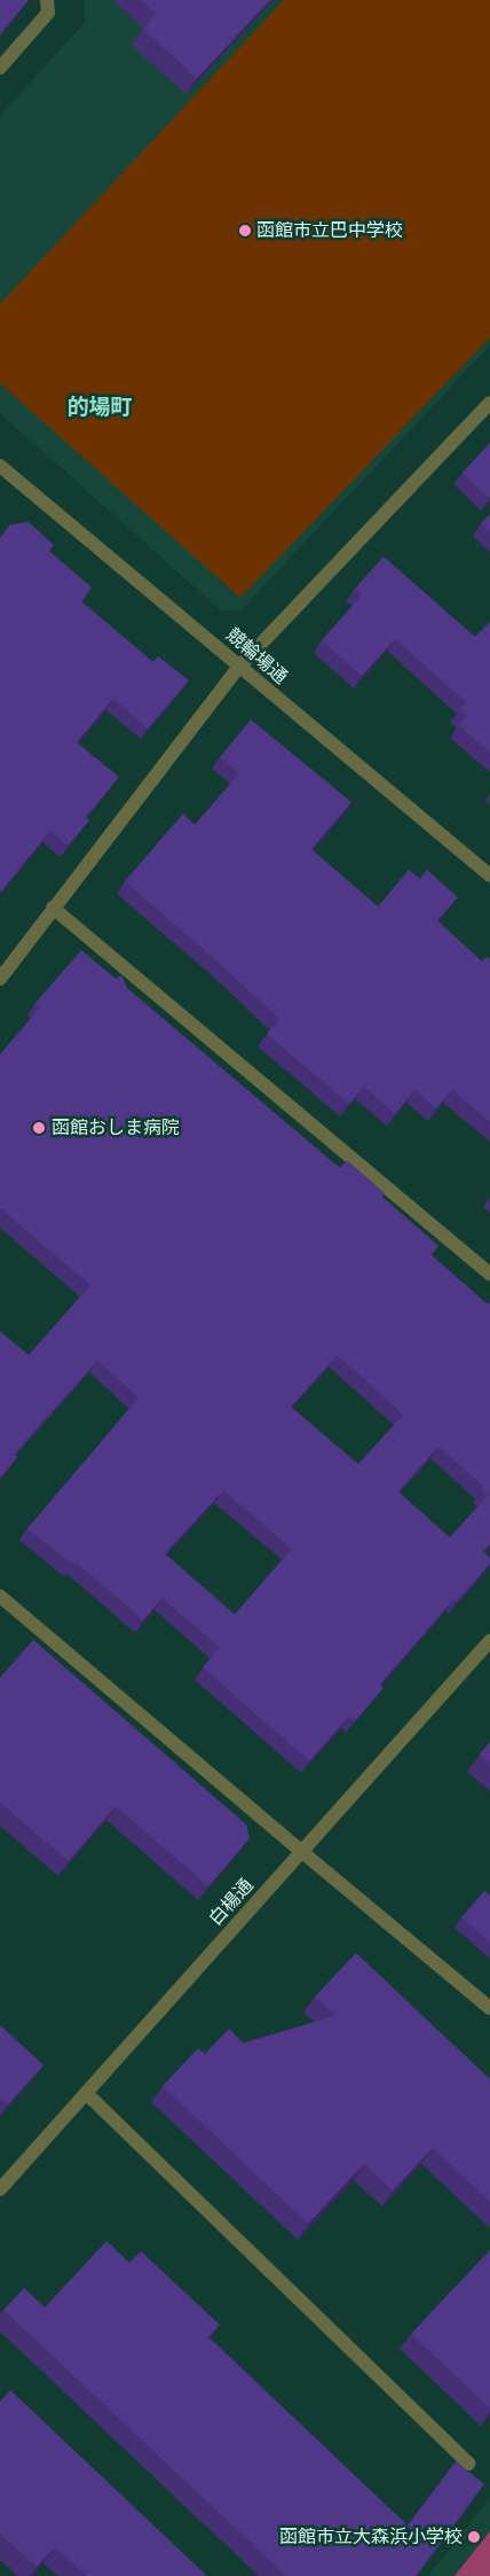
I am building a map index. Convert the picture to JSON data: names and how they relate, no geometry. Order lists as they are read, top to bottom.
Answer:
{
  "streets": {
    "street": ["競輪場通", "白楊通"]
  },
  "districts": ["的場町"],
  "places": ["函館市立巴中学校", "函館おしま病院", "函館市立大森浜小学校"]
}
